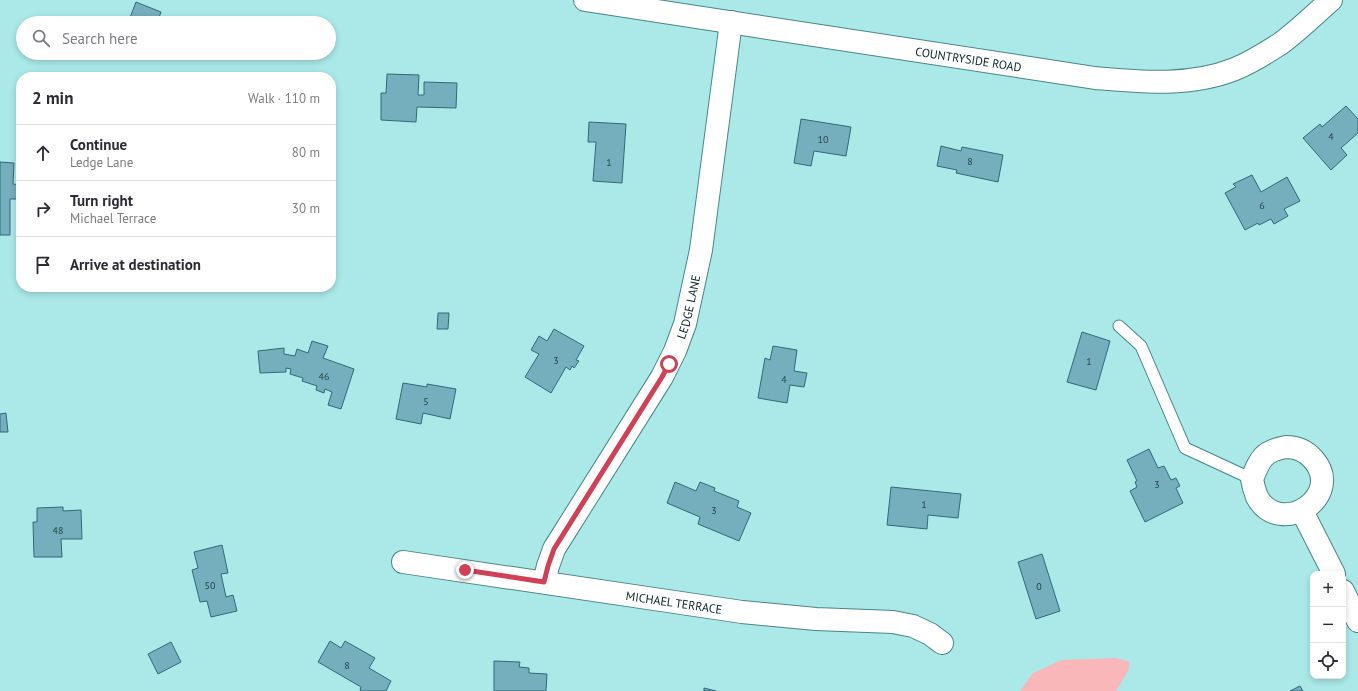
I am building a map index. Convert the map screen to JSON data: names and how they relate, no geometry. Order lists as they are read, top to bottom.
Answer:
{
  "streets": {
    "street": ["COUNTRYSIDE ROAD", "LEDGE LANE", "MICHAEL TERRACE"]
  },
  "crossings": [
    ["COUNTRYSIDE ROAD", "LEDGE LANE"],
    ["LEDGE LANE", "MICHAEL TERRACE"]
  ],
  "house_numbers": [
    "4",
    "10",
    "8",
    "1",
    "6",
    "3",
    "1",
    "46",
    "4",
    "5",
    "3",
    "1",
    "3",
    "48",
    "50",
    "0",
    "8"
  ],
  "page": {
    "search": "Search here",
    "heading": ["2 min", "Walk · 110 m"],
    "list": [
      ["Continue", "Ledge Lane", "80 m"],
      ["Turn right", "Michael Terrace", "30 m"],
      "Arrive at destination"
    ],
    "map_buttons": ["+", "−"]
  }
}
